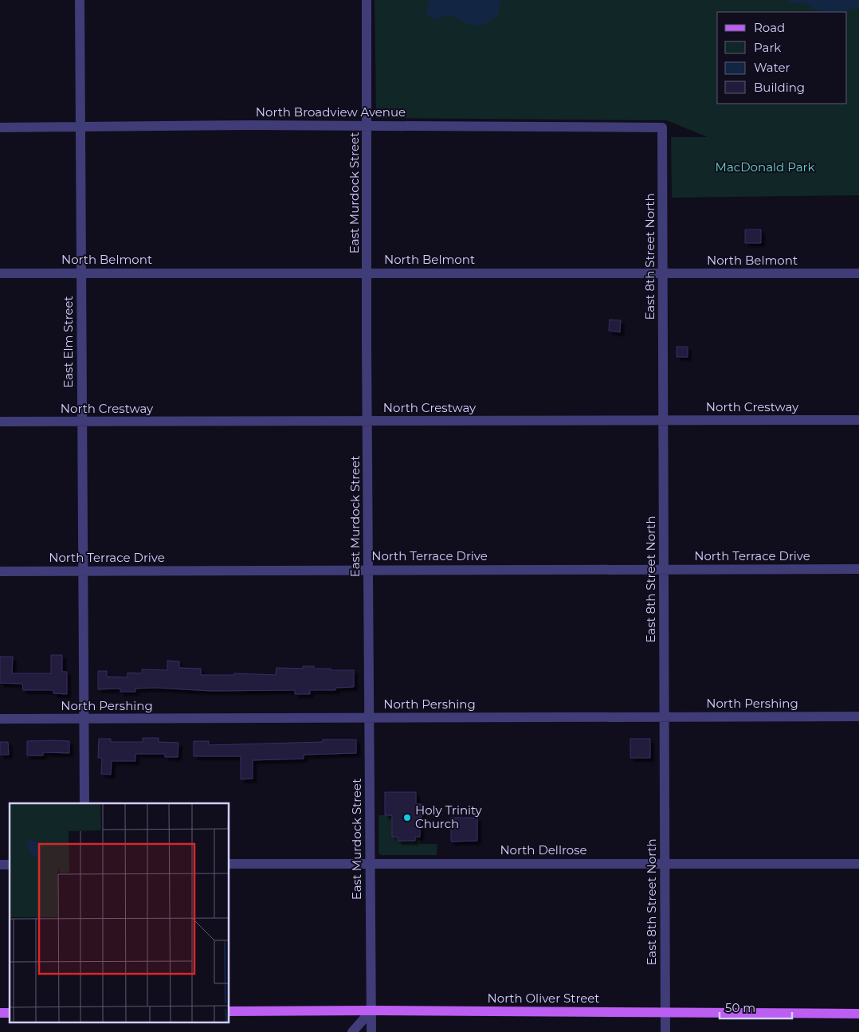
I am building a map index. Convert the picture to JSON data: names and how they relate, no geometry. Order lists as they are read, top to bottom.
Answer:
{
  "streets": {
    "main road": ["North Oliver Street"],
    "street": [
      "North Broadview Avenue",
      "East Murdock Street",
      "East 8th Street North",
      "North Belmont",
      "East Elm Street",
      "North Crestway",
      "North Terrace Drive",
      "North Pershing",
      "North Dellrose"
    ]
  },
  "crossings": [
    ["North Broadview Avenue", "East Murdock Street"],
    ["North Broadview Avenue", "East 8th Street North"],
    ["North Broadview Avenue", "East Elm Street"],
    ["East Murdock Street", "North Belmont"],
    ["East Murdock Street", "North Crestway"],
    ["East Murdock Street", "North Terrace Drive"],
    ["East Murdock Street", "North Pershing"],
    ["East Murdock Street", "North Dellrose"],
    ["East Murdock Street", "North Oliver Street"],
    ["East 8th Street North", "North Belmont"],
    ["East 8th Street North", "North Crestway"],
    ["East 8th Street North", "North Terrace Drive"],
    ["East 8th Street North", "North Pershing"],
    ["East 8th Street North", "North Dellrose"],
    ["East 8th Street North", "North Oliver Street"],
    ["North Belmont", "East Elm Street"],
    ["East Elm Street", "North Crestway"],
    ["East Elm Street", "North Terrace Drive"],
    ["East Elm Street", "North Pershing"]
  ],
  "parks": ["MacDonald Park"],
  "places": ["Holy Trinity Church"],
  "legend": [
    "Road",
    "Park",
    "Water",
    "Building"
  ],
  "scale_bar": "50 m"
}
